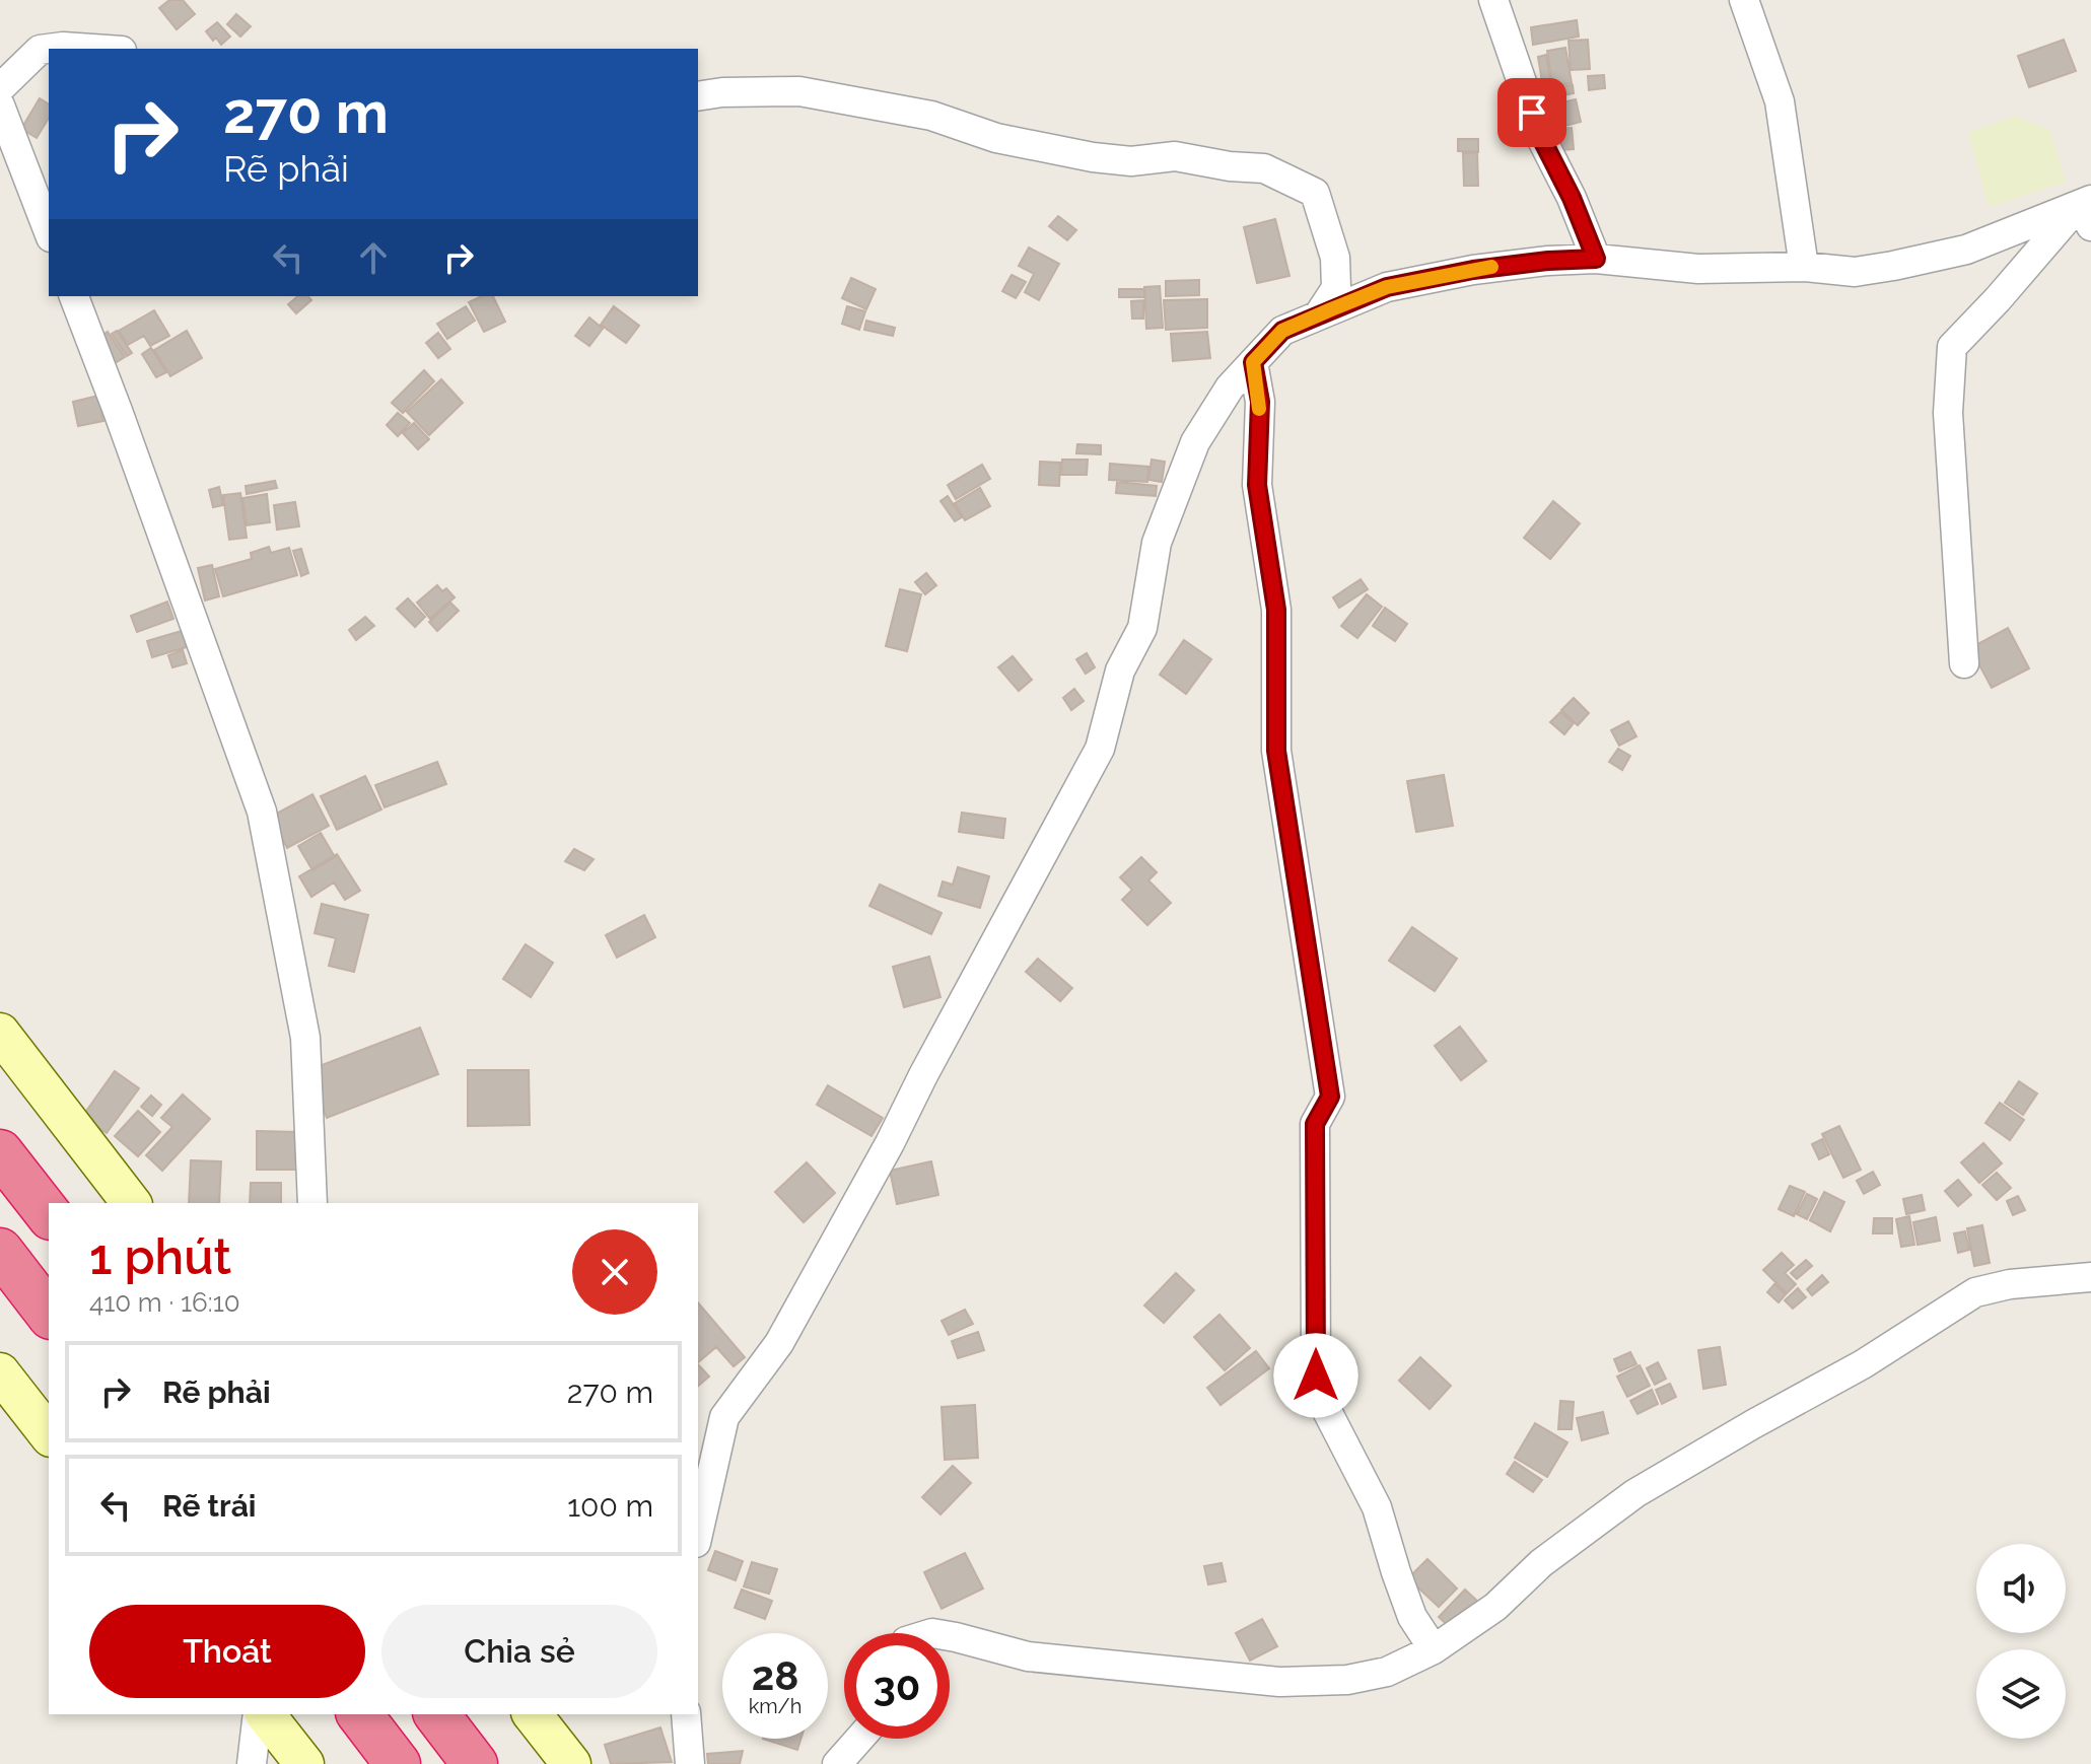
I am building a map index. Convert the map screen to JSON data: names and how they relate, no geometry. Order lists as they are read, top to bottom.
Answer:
{
  "page": {
    "turn": ["270 m", "Rẽ phải"],
    "heading": ["1 phút", "410 m · 16:10"],
    "list": [
      {
        "name": "Rẽ phải",
        "value": "270 m"
      },
      {
        "name": "Rẽ trái",
        "value": "100 m"
      }
    ],
    "buttons": ["Thoát", "Chia sẻ"],
    "speed": "28 km/h",
    "limit": "30"
  }
}
